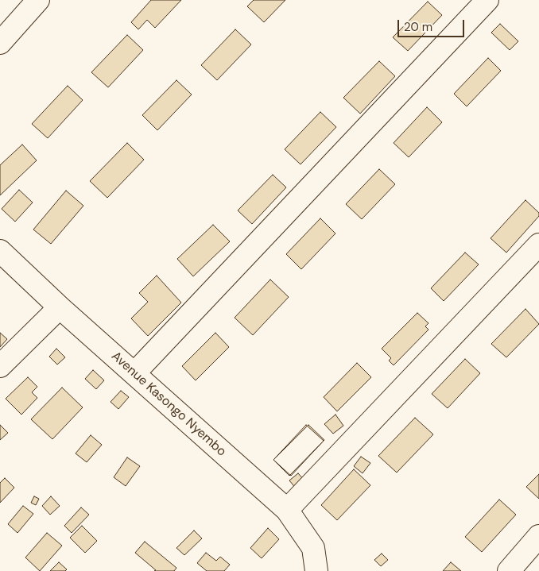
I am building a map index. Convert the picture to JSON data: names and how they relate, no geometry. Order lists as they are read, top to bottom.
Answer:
{
  "streets": {
    "street": ["Avenue Kasongo Nyembo"]
  },
  "scale_bar": "20 m"
}
